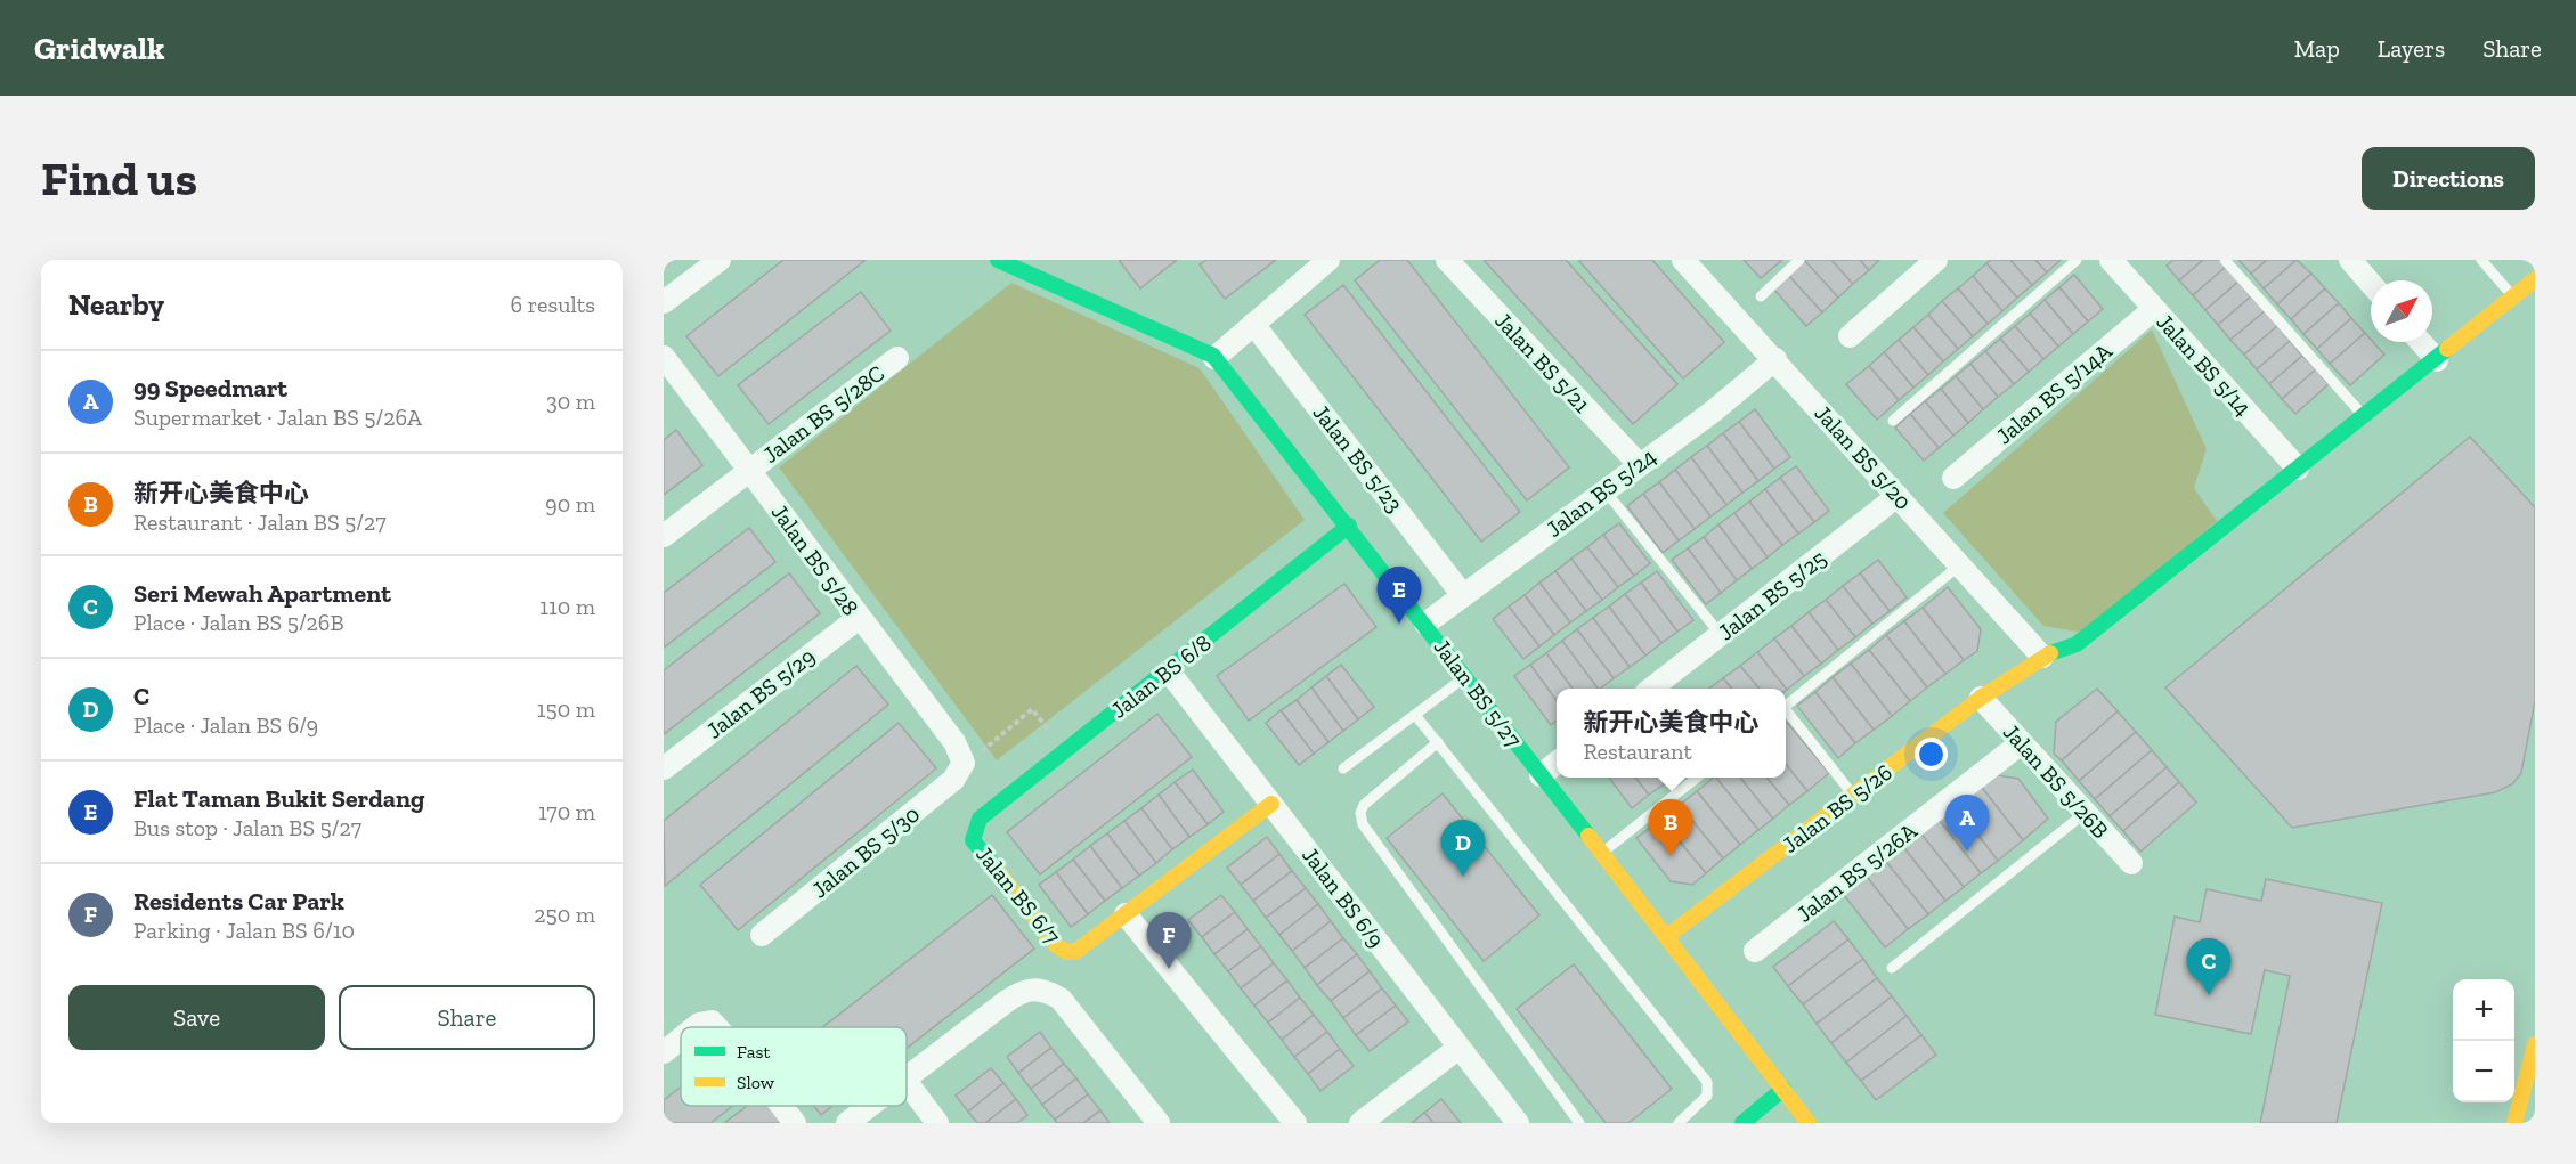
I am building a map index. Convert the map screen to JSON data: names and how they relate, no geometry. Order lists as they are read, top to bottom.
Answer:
{
  "streets": {
    "street": [
      "Jalan BS 5/21",
      "Jalan BS 5/14",
      "Jalan BS 5/14A",
      "Jalan BS 5/28C",
      "Jalan BS 5/20",
      "Jalan BS 5/23",
      "Jalan BS 5/24",
      "Jalan BS 5/28",
      "Jalan BS 5/25",
      "Jalan BS 6/8",
      "Jalan BS 5/29",
      "Jalan BS 5/27",
      "Jalan BS 5/26B",
      "Jalan BS 5/26",
      "Jalan BS 5/30",
      "Jalan BS 5/26A",
      "Jalan BS 6/7",
      "Jalan BS 6/9"
    ]
  },
  "crossings": [
    ["Jalan BS 5/21", "Jalan BS 5/24"],
    ["Jalan BS 5/14", "Jalan BS 5/14A"],
    ["Jalan BS 5/14", "Jalan BS 5/26"],
    ["Jalan BS 5/28C", "Jalan BS 5/28"],
    ["Jalan BS 5/20", "Jalan BS 5/24"],
    ["Jalan BS 5/20", "Jalan BS 5/25"],
    ["Jalan BS 5/20", "Jalan BS 5/26"],
    ["Jalan BS 5/23", "Jalan BS 5/24"],
    ["Jalan BS 5/24", "Jalan BS 5/27"],
    ["Jalan BS 5/28", "Jalan BS 5/29"],
    ["Jalan BS 5/28", "Jalan BS 5/30"],
    ["Jalan BS 6/8", "Jalan BS 5/27"],
    ["Jalan BS 6/8", "Jalan BS 6/7"],
    ["Jalan BS 6/8", "Jalan BS 6/9"],
    ["Jalan BS 5/27", "Jalan BS 5/26"],
    ["Jalan BS 5/26B", "Jalan BS 5/26"],
    ["Jalan BS 5/26B", "Jalan BS 5/26A"],
    ["Jalan BS 6/7", "Jalan BS 6/9"]
  ],
  "legend": ["Fast", "Slow"],
  "north": "top right",
  "page": {
    "header": "Gridwalk",
    "nav": ["Map", "Layers", "Share"],
    "buttons": [
      "Directions",
      ["Save", "Share"]
    ],
    "title": "Find us",
    "heading": ["Nearby", "6 results"],
    "list": [
      {
        "mark": "A",
        "name": "99 Speedmart",
        "note": "Supermarket · Jalan BS 5/26A",
        "value": "30 m"
      },
      {
        "mark": "B",
        "name": "新开心美食中心",
        "note": "Restaurant · Jalan BS 5/27",
        "value": "90 m"
      },
      {
        "mark": "C",
        "name": "Seri Mewah Apartment",
        "note": "Place · Jalan BS 5/26B",
        "value": "110 m"
      },
      {
        "mark": "D",
        "name": "C",
        "note": "Place · Jalan BS 6/9",
        "value": "150 m"
      },
      {
        "mark": "E",
        "name": "Flat Taman Bukit Serdang",
        "note": "Bus stop · Jalan BS 5/27",
        "value": "170 m"
      },
      {
        "mark": "F",
        "name": "Residents Car Park",
        "note": "Parking · Jalan BS 6/10",
        "value": "250 m"
      }
    ],
    "pins": [
      "E",
      "A",
      "B",
      "D",
      "F",
      "C"
    ],
    "popup": ["新开心美食中心", "Restaurant"],
    "map_buttons": ["+", "−"]
  }
}
